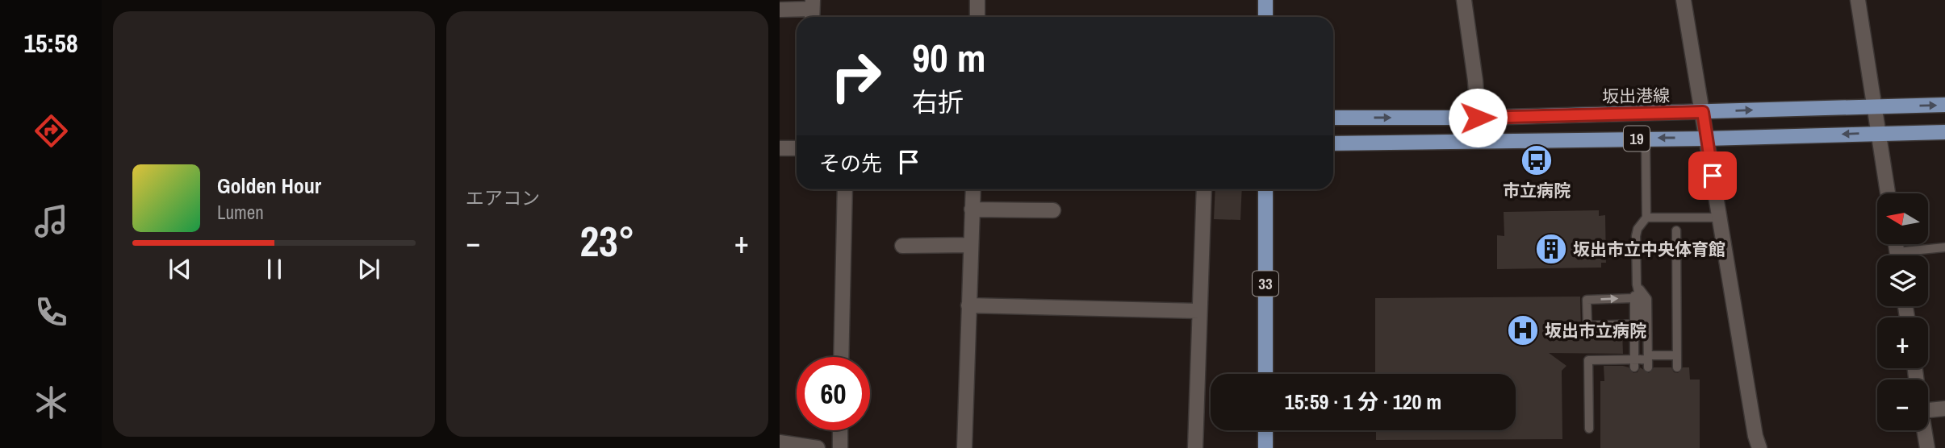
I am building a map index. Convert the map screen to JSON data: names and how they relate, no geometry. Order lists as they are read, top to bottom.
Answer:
{
  "streets": {
    "main road": ["坂出港線", "19", "33"]
  },
  "places": {
    "bus stop": ["市立病院"],
    "building": ["坂出市立中央体育館"],
    "hospital": ["坂出市立病院"]
  },
  "north": "left",
  "page": {
    "tabs": "15:58",
    "tile": "エアコン",
    "turn": ["90 m", "右折"],
    "then": "その先",
    "song": ["Golden Hour", "Lumen"],
    "map_buttons": ["+", "−"],
    "heat": ["−", "23°", "+"],
    "limit": "60",
    "trip": "15:59 · 1 分 · 120 m"
  }
}
